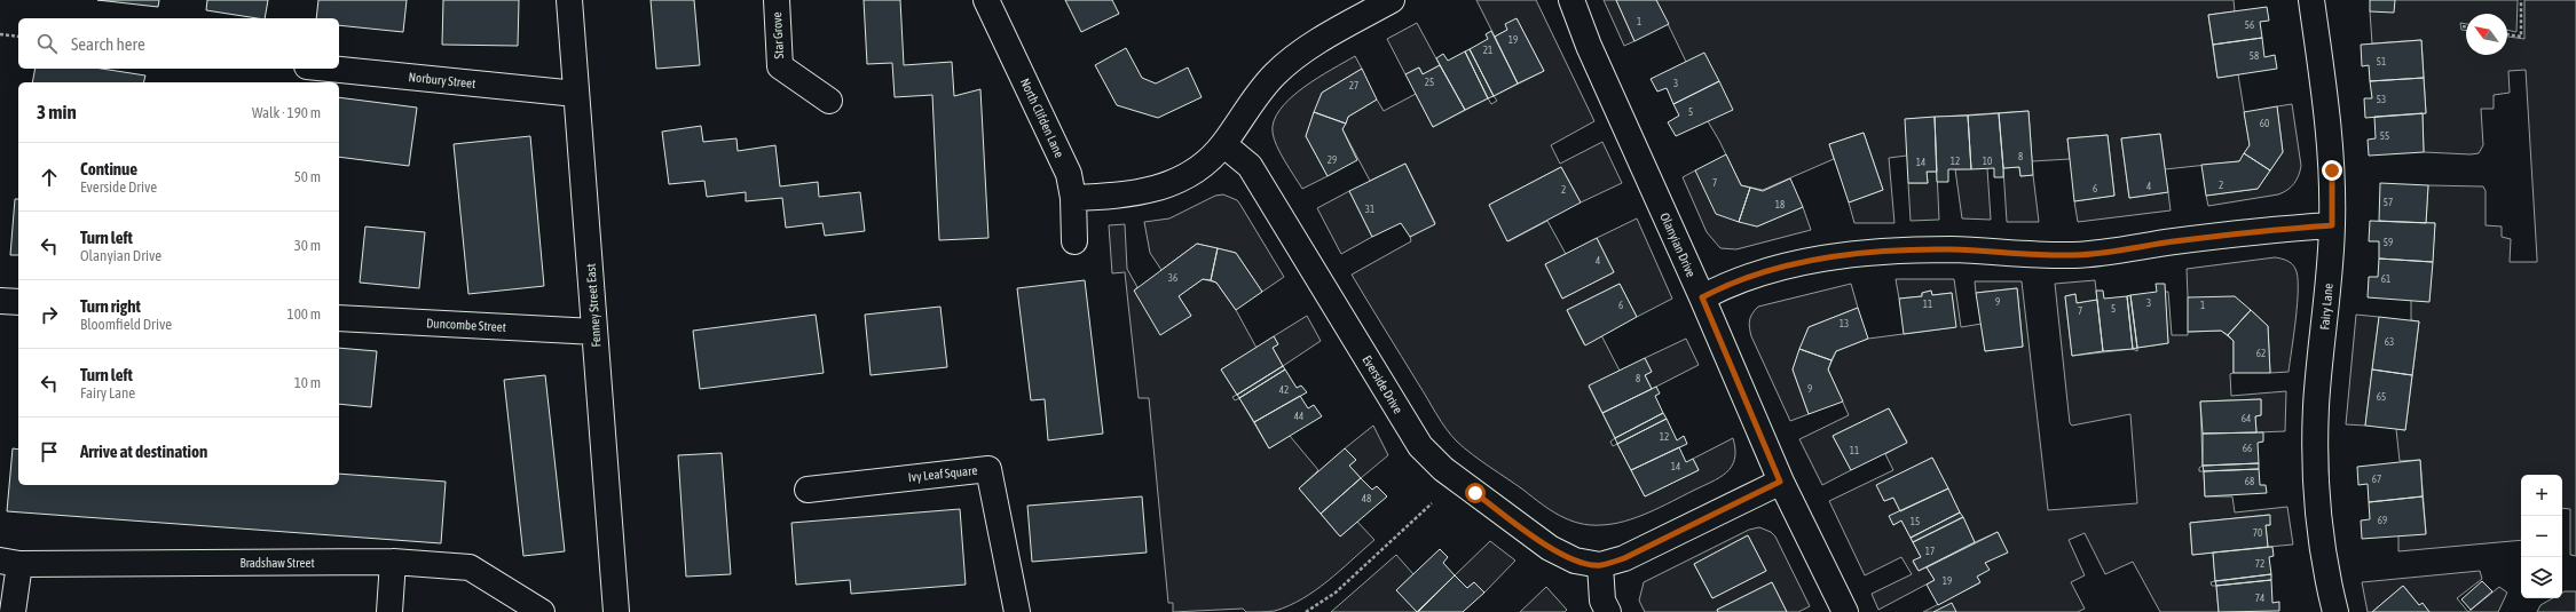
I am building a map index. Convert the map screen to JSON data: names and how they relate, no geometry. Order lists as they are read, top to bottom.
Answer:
{
  "streets": {
    "street": [
      "Star Grove",
      "Norbury Street",
      "North Clifden Lane",
      "Olanyian Drive",
      "Fenney Street East",
      "Fairy Lane",
      "Duncombe Street",
      "Everside Drive",
      "Ivy Leaf Square",
      "Bradshaw Street"
    ]
  },
  "crossings": [
    ["Norbury Street", "Fenney Street East"],
    ["Olanyian Drive", "Everside Drive"],
    ["Fenney Street East", "Duncombe Street"]
  ],
  "house_numbers": [
    "1",
    "56",
    "19",
    "21",
    "58",
    "51",
    "25",
    "3",
    "27",
    "53",
    "5",
    "60",
    "55",
    "8",
    "29",
    "12",
    "10",
    "14",
    "7",
    "2",
    "4",
    "6",
    "2",
    "57",
    "18",
    "31",
    "59",
    "4",
    "36",
    "61",
    "9",
    "3",
    "11",
    "6",
    "1",
    "5",
    "7",
    "13",
    "63",
    "62",
    "8",
    "9",
    "42",
    "65",
    "44",
    "64",
    "12",
    "66",
    "11",
    "14",
    "67",
    "68",
    "48",
    "69",
    "15",
    "70",
    "17",
    "72",
    "19",
    "74"
  ],
  "north": "top left",
  "page": {
    "search": "Search here",
    "heading": ["3 min", "Walk · 190 m"],
    "list": [
      ["Continue", "Everside Drive", "50 m"],
      ["Turn left", "Olanyian Drive", "30 m"],
      ["Turn right", "Bloomfield Drive", "100 m"],
      ["Turn left", "Fairy Lane", "10 m"],
      "Arrive at destination"
    ],
    "map_buttons": ["+", "−"]
  }
}
